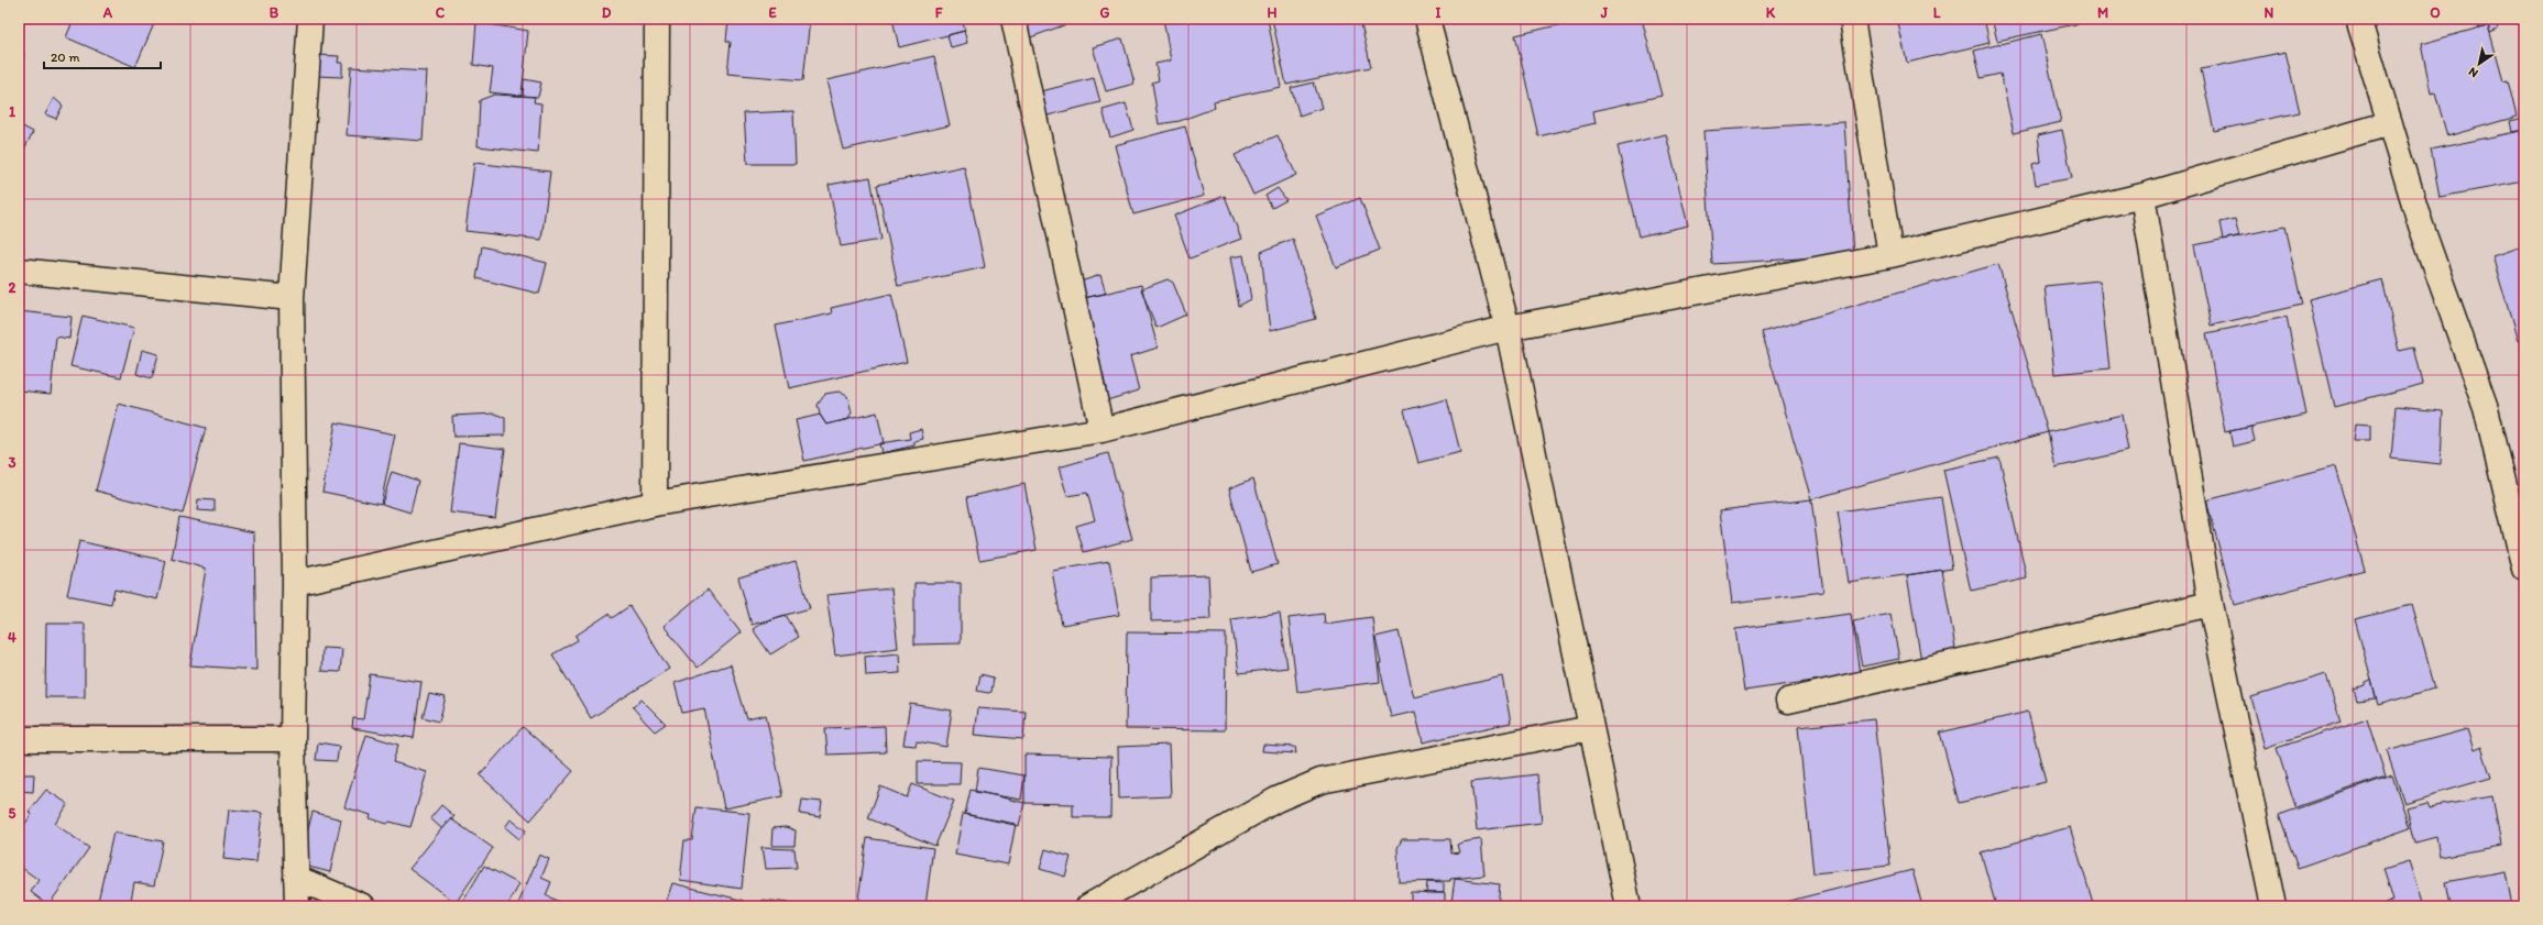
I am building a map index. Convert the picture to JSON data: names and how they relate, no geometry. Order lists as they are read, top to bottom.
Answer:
{
  "scale_bar": "20 m",
  "north": "bottom left",
  "grid": {
    "columns": [
      "A",
      "B",
      "C",
      "D",
      "E",
      "F",
      "G",
      "H",
      "I",
      "J",
      "K",
      "L",
      "M",
      "N",
      "O"
    ],
    "rows": [
      "1",
      "2",
      "3",
      "4",
      "5"
    ]
  }
}
